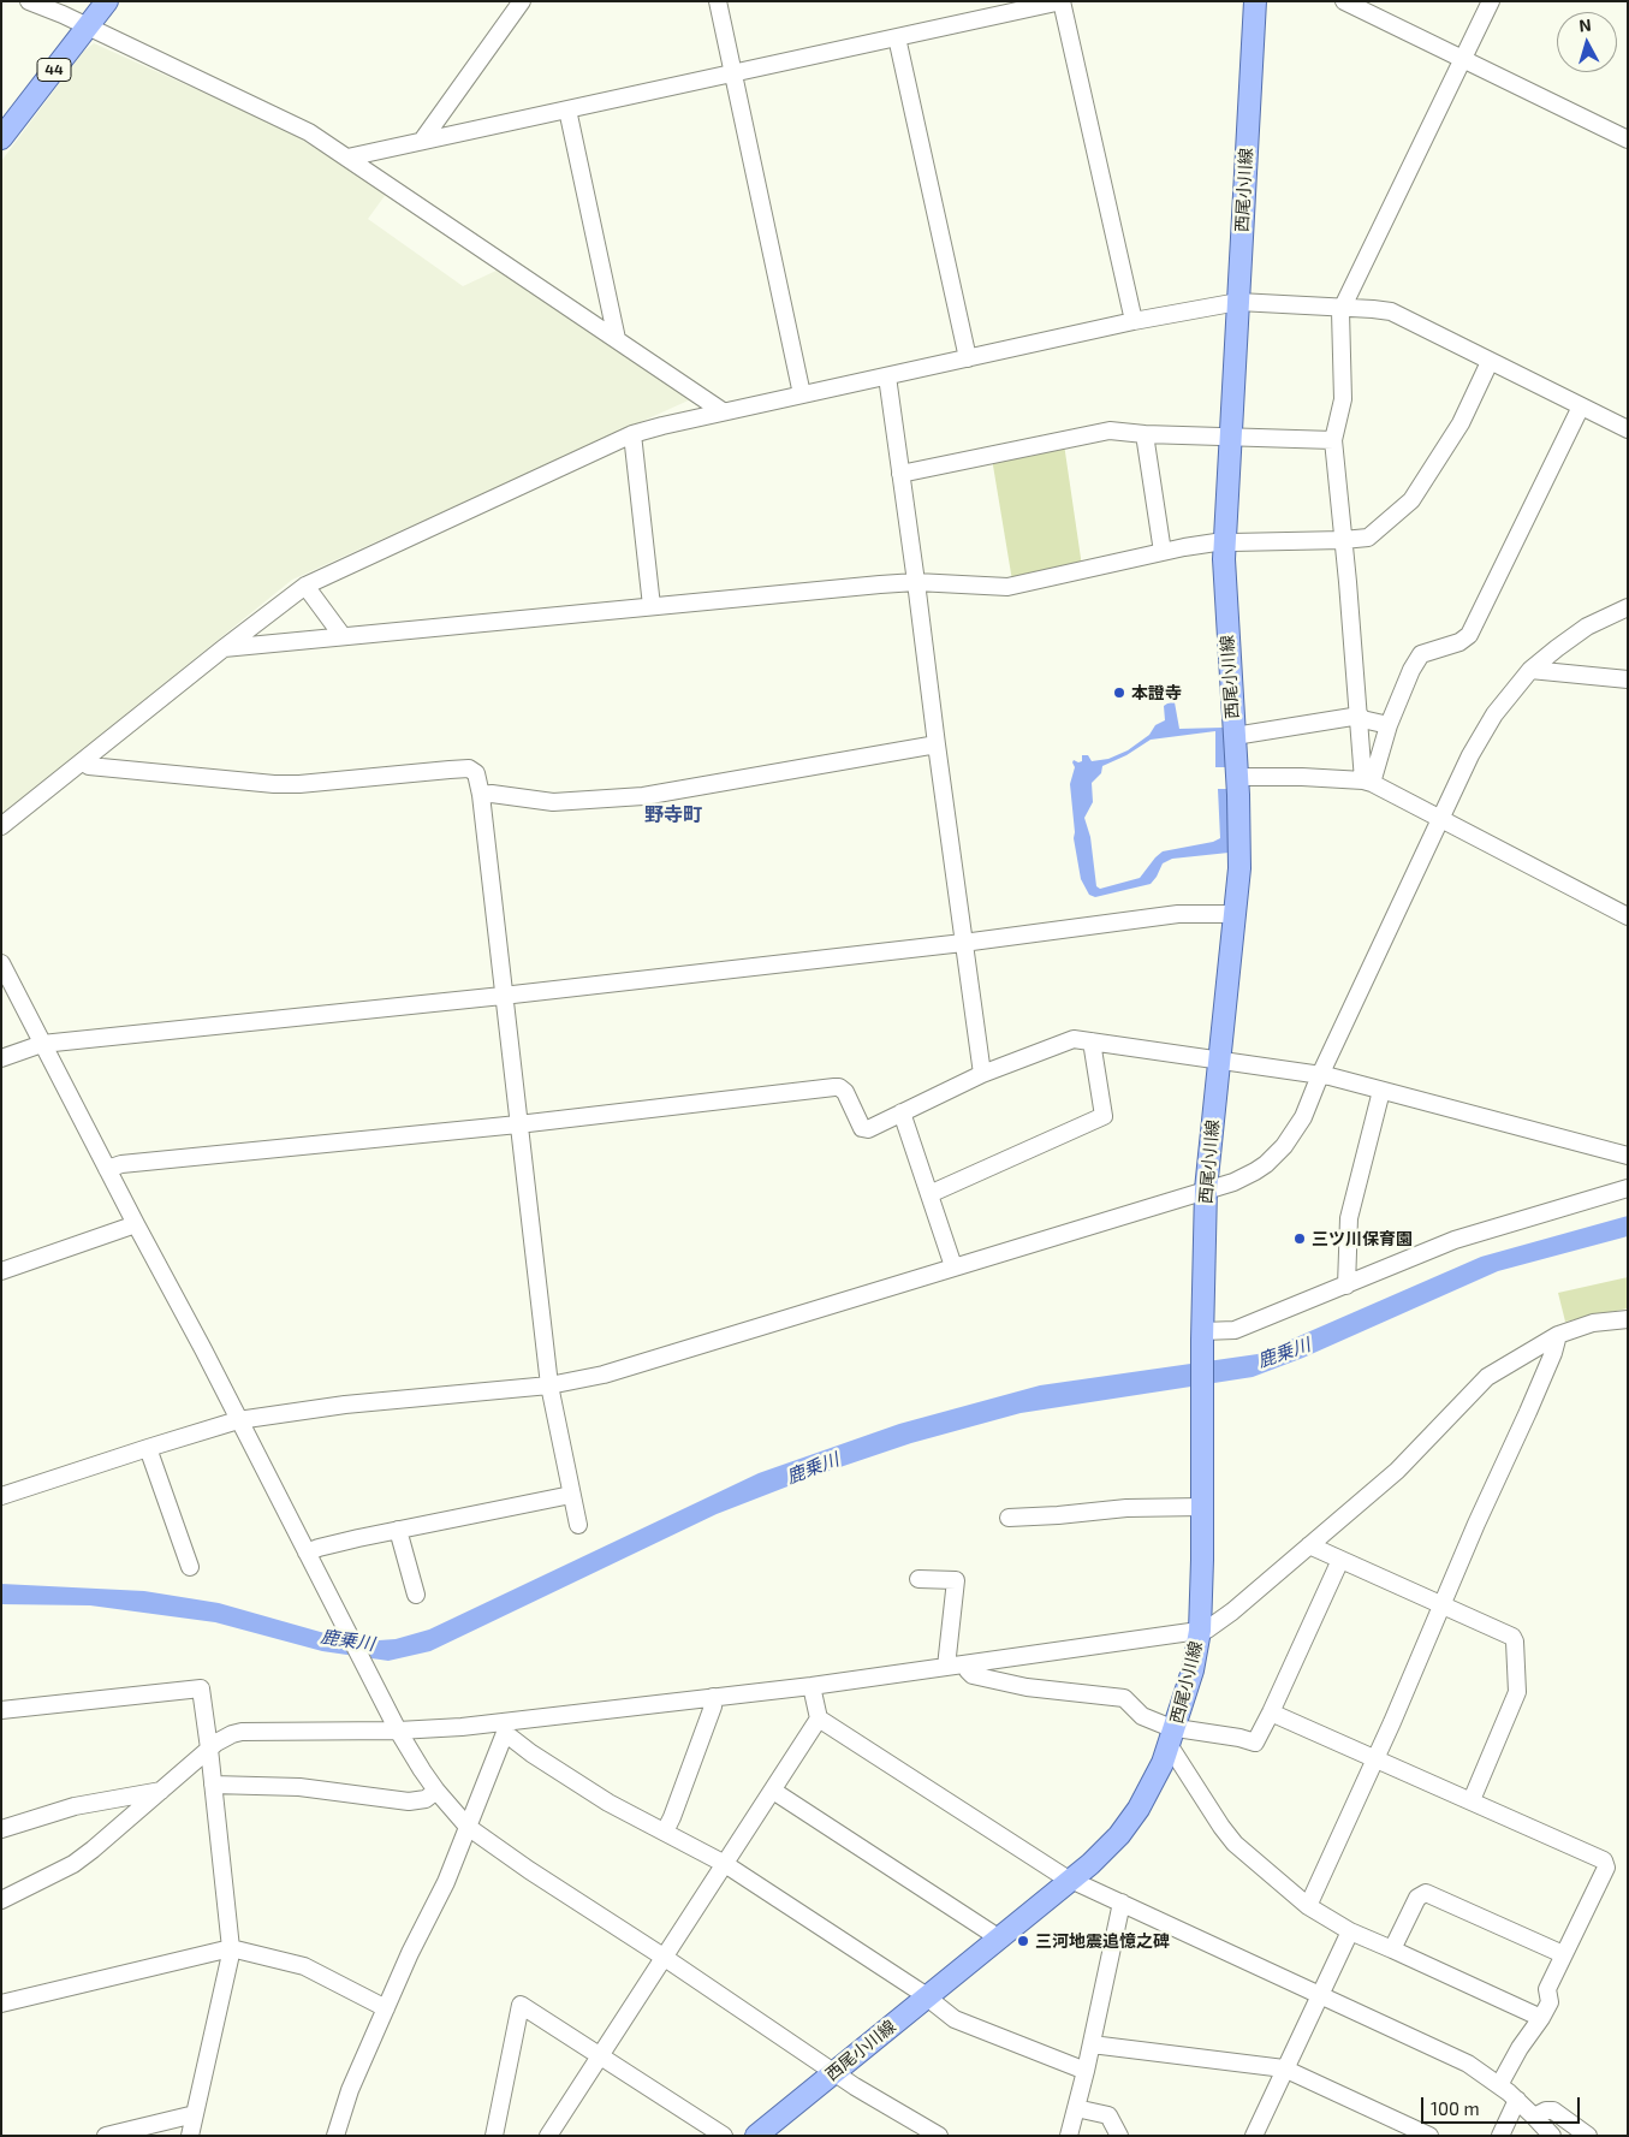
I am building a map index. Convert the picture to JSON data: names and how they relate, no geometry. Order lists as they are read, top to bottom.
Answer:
{
  "streets": {
    "main road": ["44", "西尾小川線"]
  },
  "districts": ["野寺町"],
  "water": ["鹿乗川"],
  "places": ["本證寺", "三ツ川保育園", "三河地震追憶之碑"],
  "scale_bar": "100 m",
  "north": "top"
}
